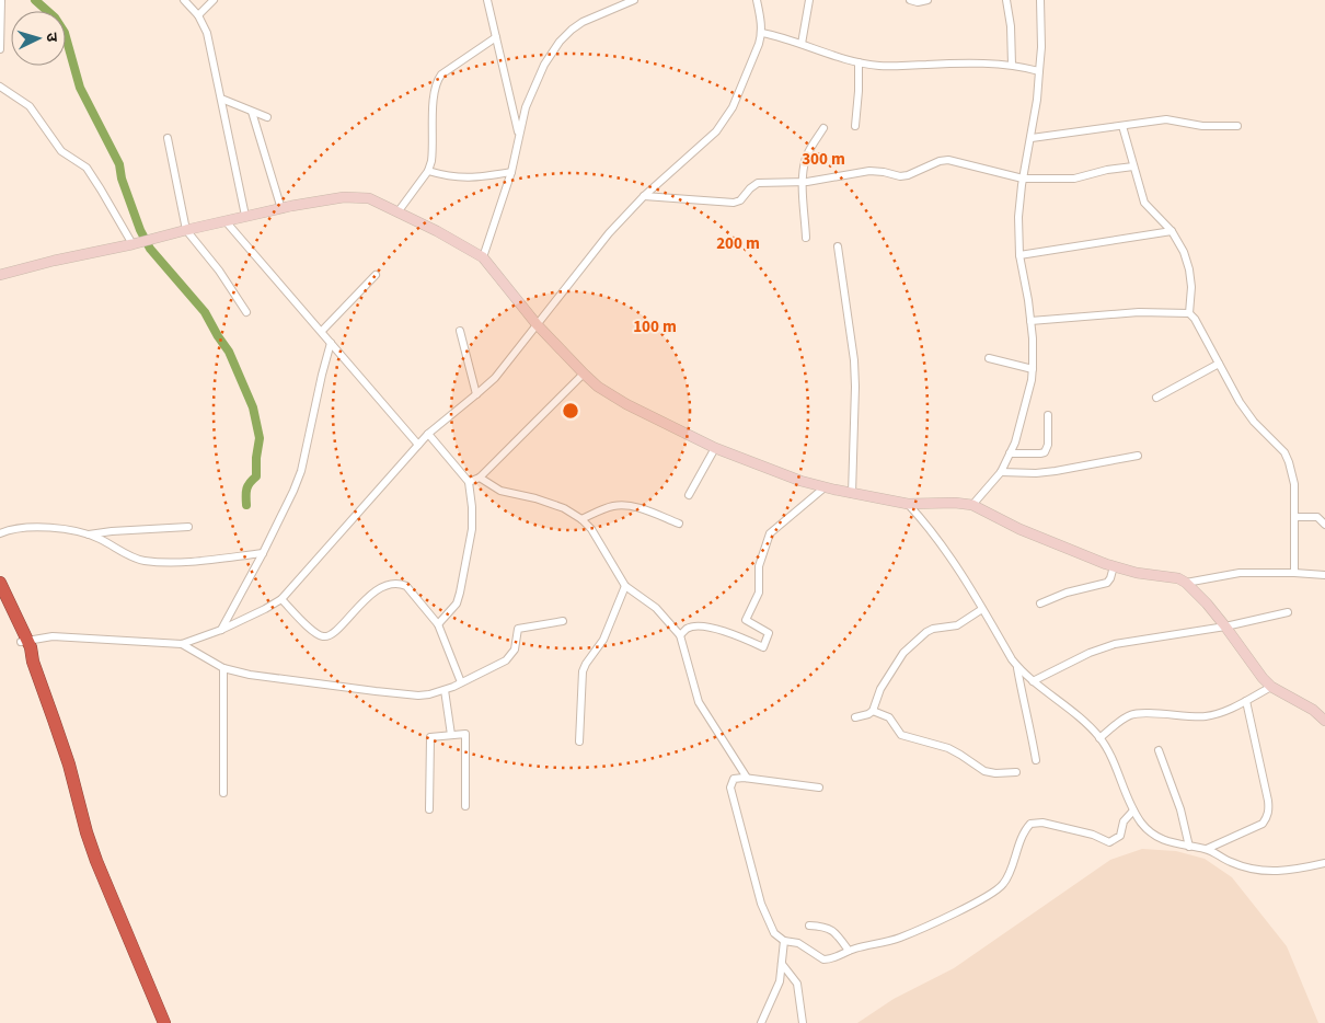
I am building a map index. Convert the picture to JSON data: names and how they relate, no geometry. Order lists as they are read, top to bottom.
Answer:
{
  "north": "right",
  "rings": ["300 m", "200 m", "100 m"]
}
